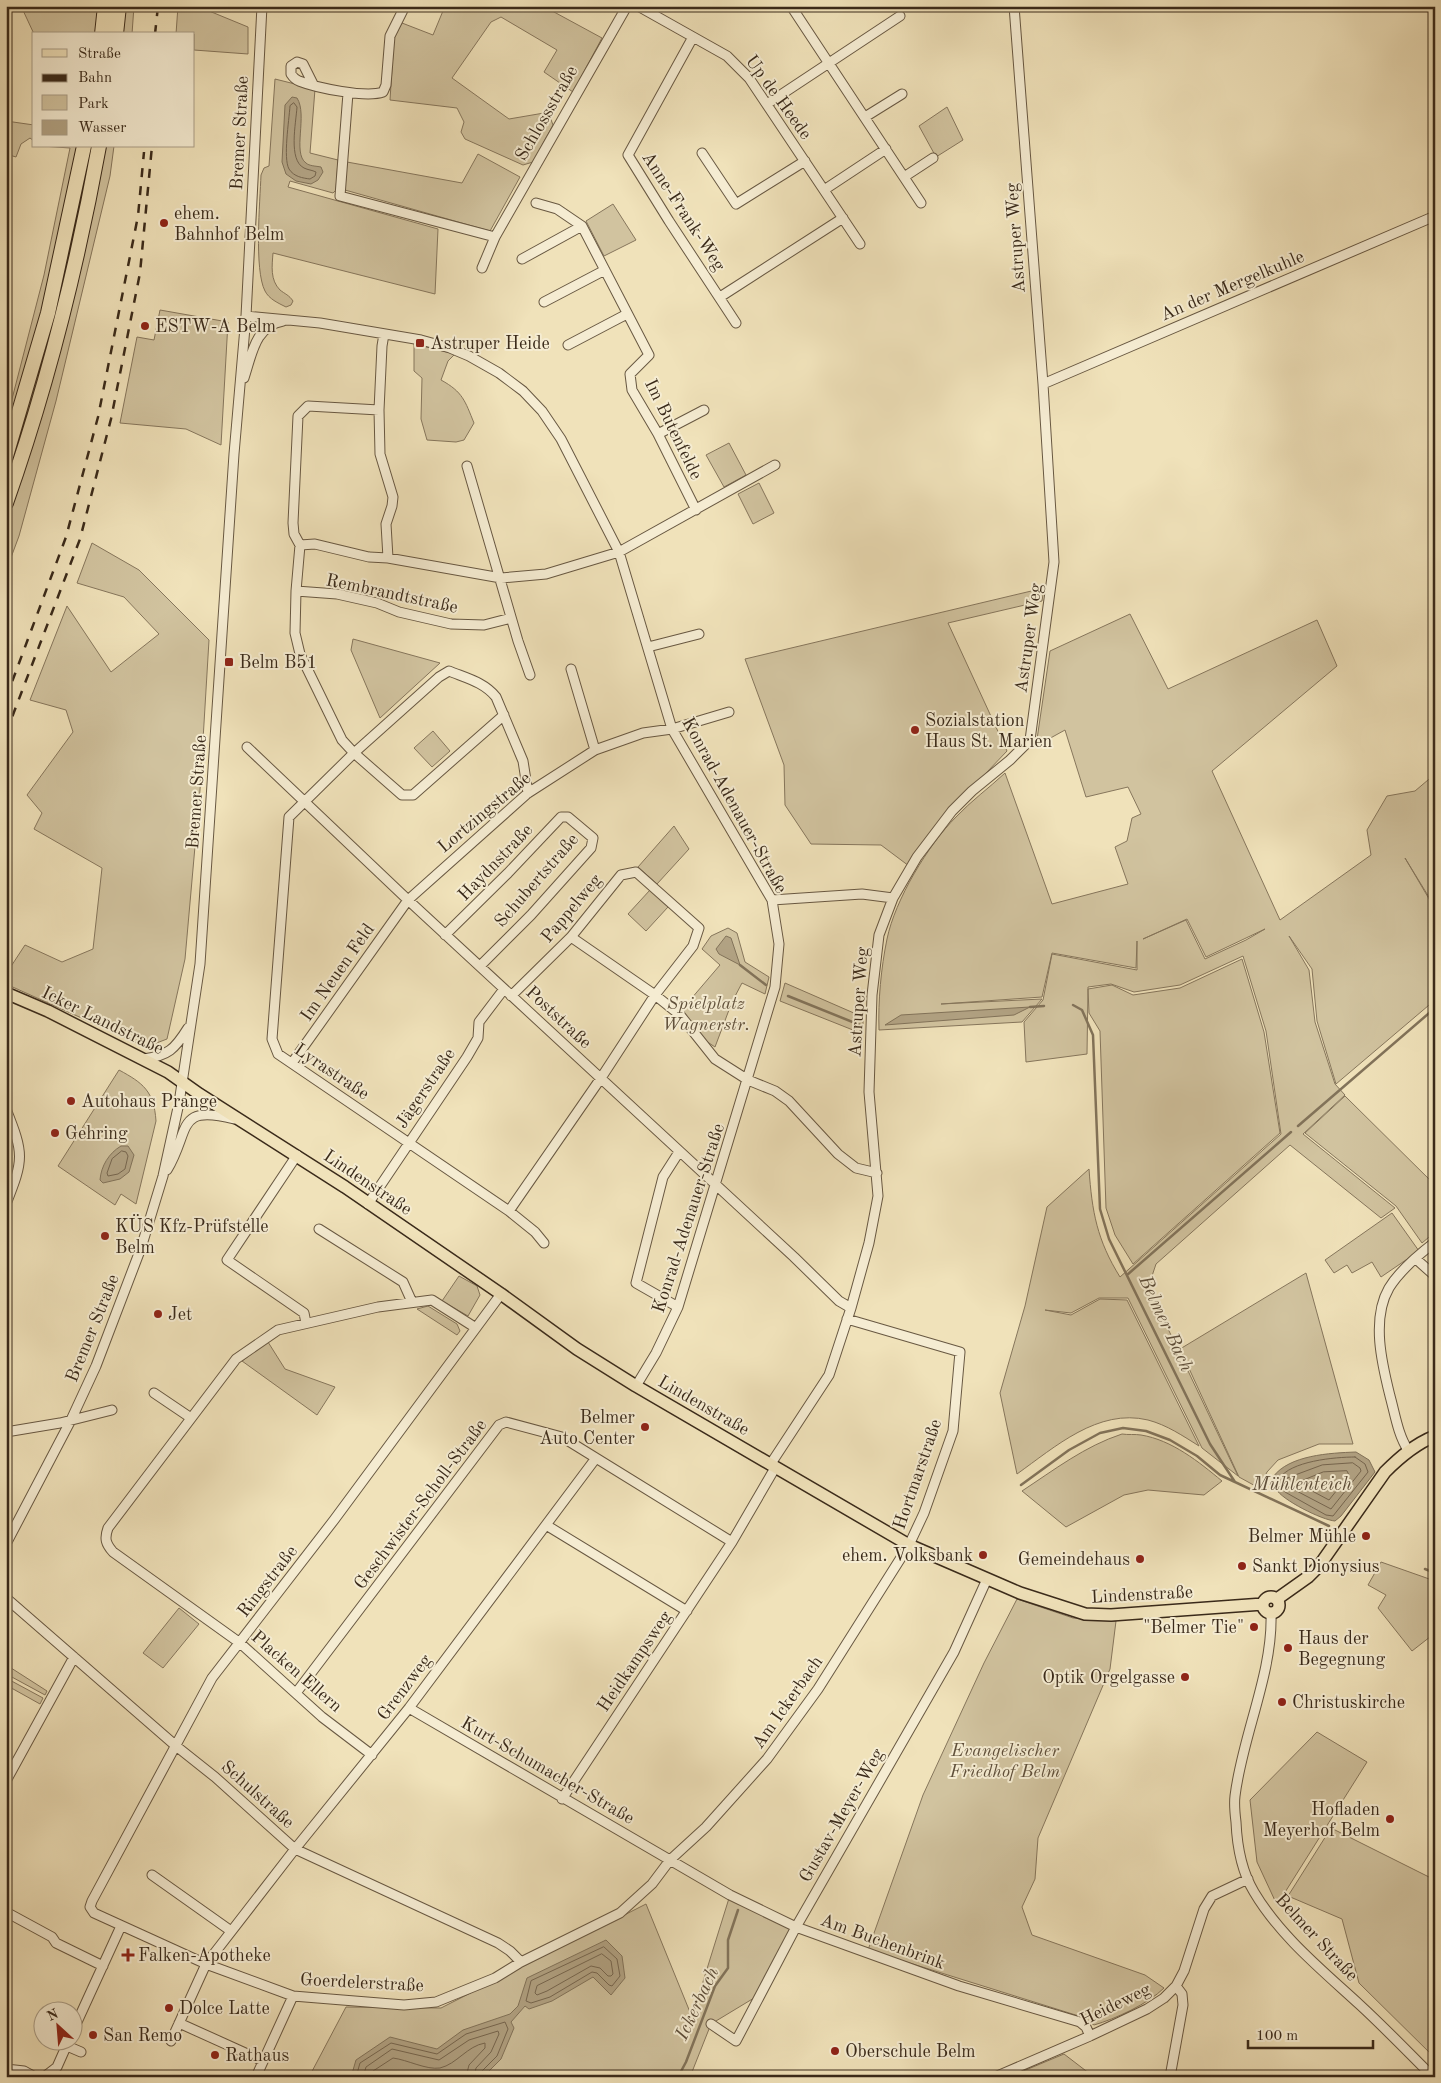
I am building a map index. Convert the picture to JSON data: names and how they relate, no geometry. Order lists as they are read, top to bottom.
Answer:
{
  "streets": {
    "main road": ["Icker Landstraße", "Lindenstraße"],
    "street": [
      "Up de Heede",
      "Schlossstraße",
      "Bremer Straße",
      "Anne-Frank-Weg",
      "Astruper Weg",
      "An der Mergelkuhle",
      "Im Butenfelde",
      "Rembrandtstraße",
      "Konrad-Adenauer-Straße",
      "Lortzingstraße",
      "Haydnstraße",
      "Schubertstraße",
      "Pappelweg",
      "Im Neuen Feld",
      "Poststraße",
      "Lyrastraße",
      "Jägerstraße",
      "Hortmarstraße",
      "Geschwister-Scholl-Straße",
      "Ringstraße",
      "Heidkampsweg",
      "Placken Ellern",
      "Grenzweg",
      "Am Ickerbach",
      "Kurt-Schumacher-Straße",
      "Schulstraße",
      "Gustav-Meyer-Weg",
      "Belmer Straße",
      "Am Buchenbrink",
      "Goerdelerstraße",
      "Heideweg"
    ]
  },
  "crossings": [
    ["Up de Heede", "Anne-Frank-Weg"],
    ["Bremer Straße", "Konrad-Adenauer-Straße"],
    ["Bremer Straße", "Icker Landstraße"],
    ["Bremer Straße", "Lindenstraße"],
    ["Astruper Weg", "An der Mergelkuhle"],
    ["Astruper Weg", "Poststraße"],
    ["Astruper Weg", "Lindenstraße"],
    ["Astruper Weg", "Hortmarstraße"],
    ["Astruper Weg", "Heidkampsweg"],
    ["Konrad-Adenauer-Straße", "Lortzingstraße"],
    ["Konrad-Adenauer-Straße", "Poststraße"],
    ["Konrad-Adenauer-Straße", "Lindenstraße"],
    ["Lortzingstraße", "Im Neuen Feld"],
    ["Lortzingstraße", "Poststraße"],
    ["Haydnstraße", "Schubertstraße"],
    ["Haydnstraße", "Poststraße"],
    ["Schubertstraße", "Poststraße"],
    ["Pappelweg", "Poststraße"],
    ["Pappelweg", "Jägerstraße"],
    ["Im Neuen Feld", "Poststraße"],
    ["Im Neuen Feld", "Lyrastraße"],
    ["Poststraße", "Lyrastraße"],
    ["Poststraße", "Jägerstraße"],
    ["Icker Landstraße", "Lindenstraße"],
    ["Lyrastraße", "Jägerstraße"],
    ["Jägerstraße", "Lindenstraße"],
    ["Lindenstraße", "Hortmarstraße"],
    ["Lindenstraße", "Ringstraße"],
    ["Lindenstraße", "Heidkampsweg"],
    ["Lindenstraße", "Am Ickerbach"],
    ["Lindenstraße", "Gustav-Meyer-Weg"],
    ["Lindenstraße", "Belmer Straße"],
    ["Hortmarstraße", "Am Ickerbach"],
    ["Geschwister-Scholl-Straße", "Heidkampsweg"],
    ["Geschwister-Scholl-Straße", "Placken Ellern"],
    ["Geschwister-Scholl-Straße", "Grenzweg"],
    ["Ringstraße", "Placken Ellern"],
    ["Ringstraße", "Schulstraße"],
    ["Ringstraße", "Goerdelerstraße"],
    ["Heidkampsweg", "Kurt-Schumacher-Straße"],
    ["Placken Ellern", "Grenzweg"],
    ["Grenzweg", "Kurt-Schumacher-Straße"],
    ["Grenzweg", "Schulstraße"],
    ["Grenzweg", "Goerdelerstraße"],
    ["Am Ickerbach", "Kurt-Schumacher-Straße"],
    ["Am Ickerbach", "Schulstraße"],
    ["Am Ickerbach", "Am Buchenbrink"],
    ["Am Ickerbach", "Goerdelerstraße"],
    ["Kurt-Schumacher-Straße", "Am Buchenbrink"],
    ["Schulstraße", "Goerdelerstraße"],
    ["Gustav-Meyer-Weg", "Am Buchenbrink"],
    ["Belmer Straße", "Heideweg"],
    ["Am Buchenbrink", "Heideweg"]
  ],
  "water": ["Belmer Bach", "Mühlenteich", "Ickerbach"],
  "parks": ["Spielplatz Wagnerstr.", "Evangelischer Friedhof Belm"],
  "places": {
    "other": [
      "ehem. Bahnhof Belm",
      "ESTW-A Belm",
      "Sozialstation Haus St. Marien",
      "Autohaus Prange",
      "Gehring",
      "KÜS Kfz-Prüfstelle Belm",
      "Jet",
      "Belmer Auto Center",
      "Belmer Mühle",
      "ehem. Volksbank",
      "Gemeindehaus",
      "Sankt Dionysius",
      "\"Belmer Tie\"",
      "Haus der Begegnung",
      "Optik Orgelgasse",
      "Christuskirche",
      "Hofladen Meyerhof Belm",
      "Dolce Latte",
      "San Remo",
      "Oberschule Belm",
      "Rathaus"
    ],
    "transit": ["Astruper Heide", "Belm B51"],
    "health": ["Falken-Apotheke"]
  },
  "legend": [
    "Straße",
    "Bahn",
    "Park",
    "Wasser"
  ],
  "scale_bar": "100 m",
  "north": "top left"
}
